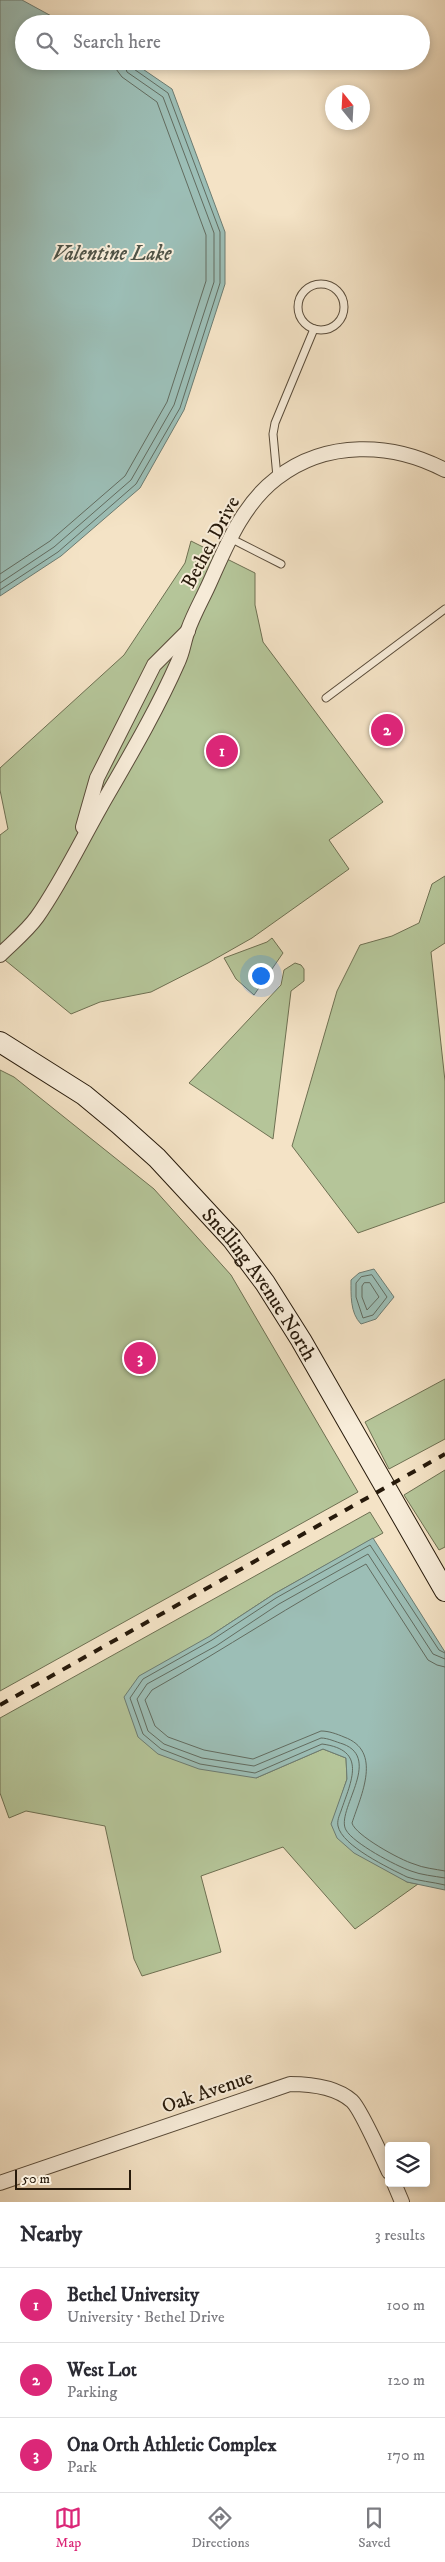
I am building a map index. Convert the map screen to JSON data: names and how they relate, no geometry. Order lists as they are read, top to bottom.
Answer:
{
  "streets": {
    "street": ["Bethel Drive", "Snelling Avenue North", "Oak Avenue"]
  },
  "water": ["Valentine Lake"],
  "scale_bar": "50 m",
  "north": "top",
  "page": {
    "search": "Search here",
    "pins": ["2", "1", "3"],
    "scale": "50 m",
    "heading": ["Nearby", "3 results"],
    "list": [
      {
        "mark": "1",
        "name": "Bethel University",
        "note": "University · Bethel Drive",
        "value": "100 m"
      },
      {
        "mark": "2",
        "name": "West Lot",
        "note": "Parking",
        "value": "120 m"
      },
      {
        "mark": "3",
        "name": "Ona Orth Athletic Complex",
        "note": "Park",
        "value": "170 m"
      }
    ],
    "nav": ["Map", "Directions", "Saved"]
  }
}
